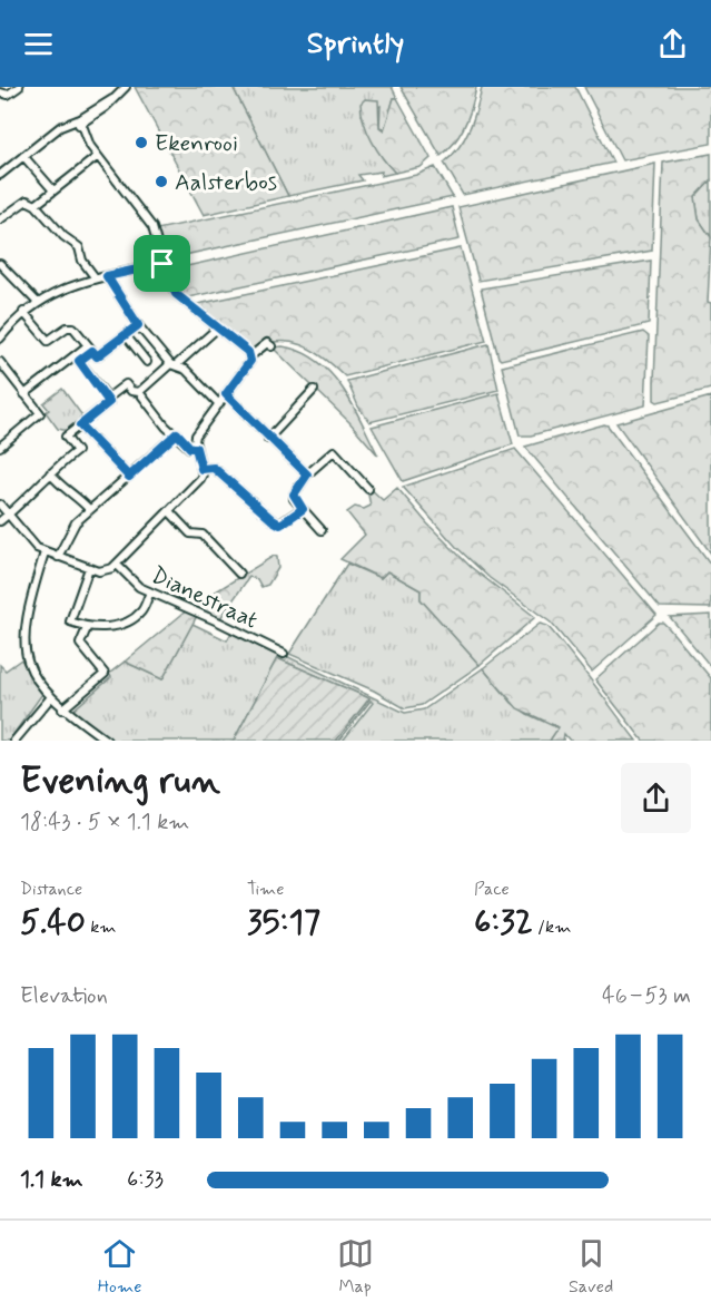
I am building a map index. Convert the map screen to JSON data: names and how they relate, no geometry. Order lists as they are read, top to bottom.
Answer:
{
  "streets": {
    "street": ["Dianestraat"]
  },
  "places": ["Ekenrooi", "Aalsterbos"],
  "page": {
    "header": "Sprintly",
    "heading": ["Evening run", "18:43 · 5 × 1.1 km"],
    "stats": [
      ["Distance", "5.40 km"],
      ["Time", "35:17"],
      ["Pace", "6:32 /km"]
    ],
    "chart": ["Elevation", "46–53 m"],
    "list": [
      {
        "name": "1.1 km",
        "note": "6:33"
      }
    ],
    "tabs": ["Home", "Map", "Saved"]
  }
}
